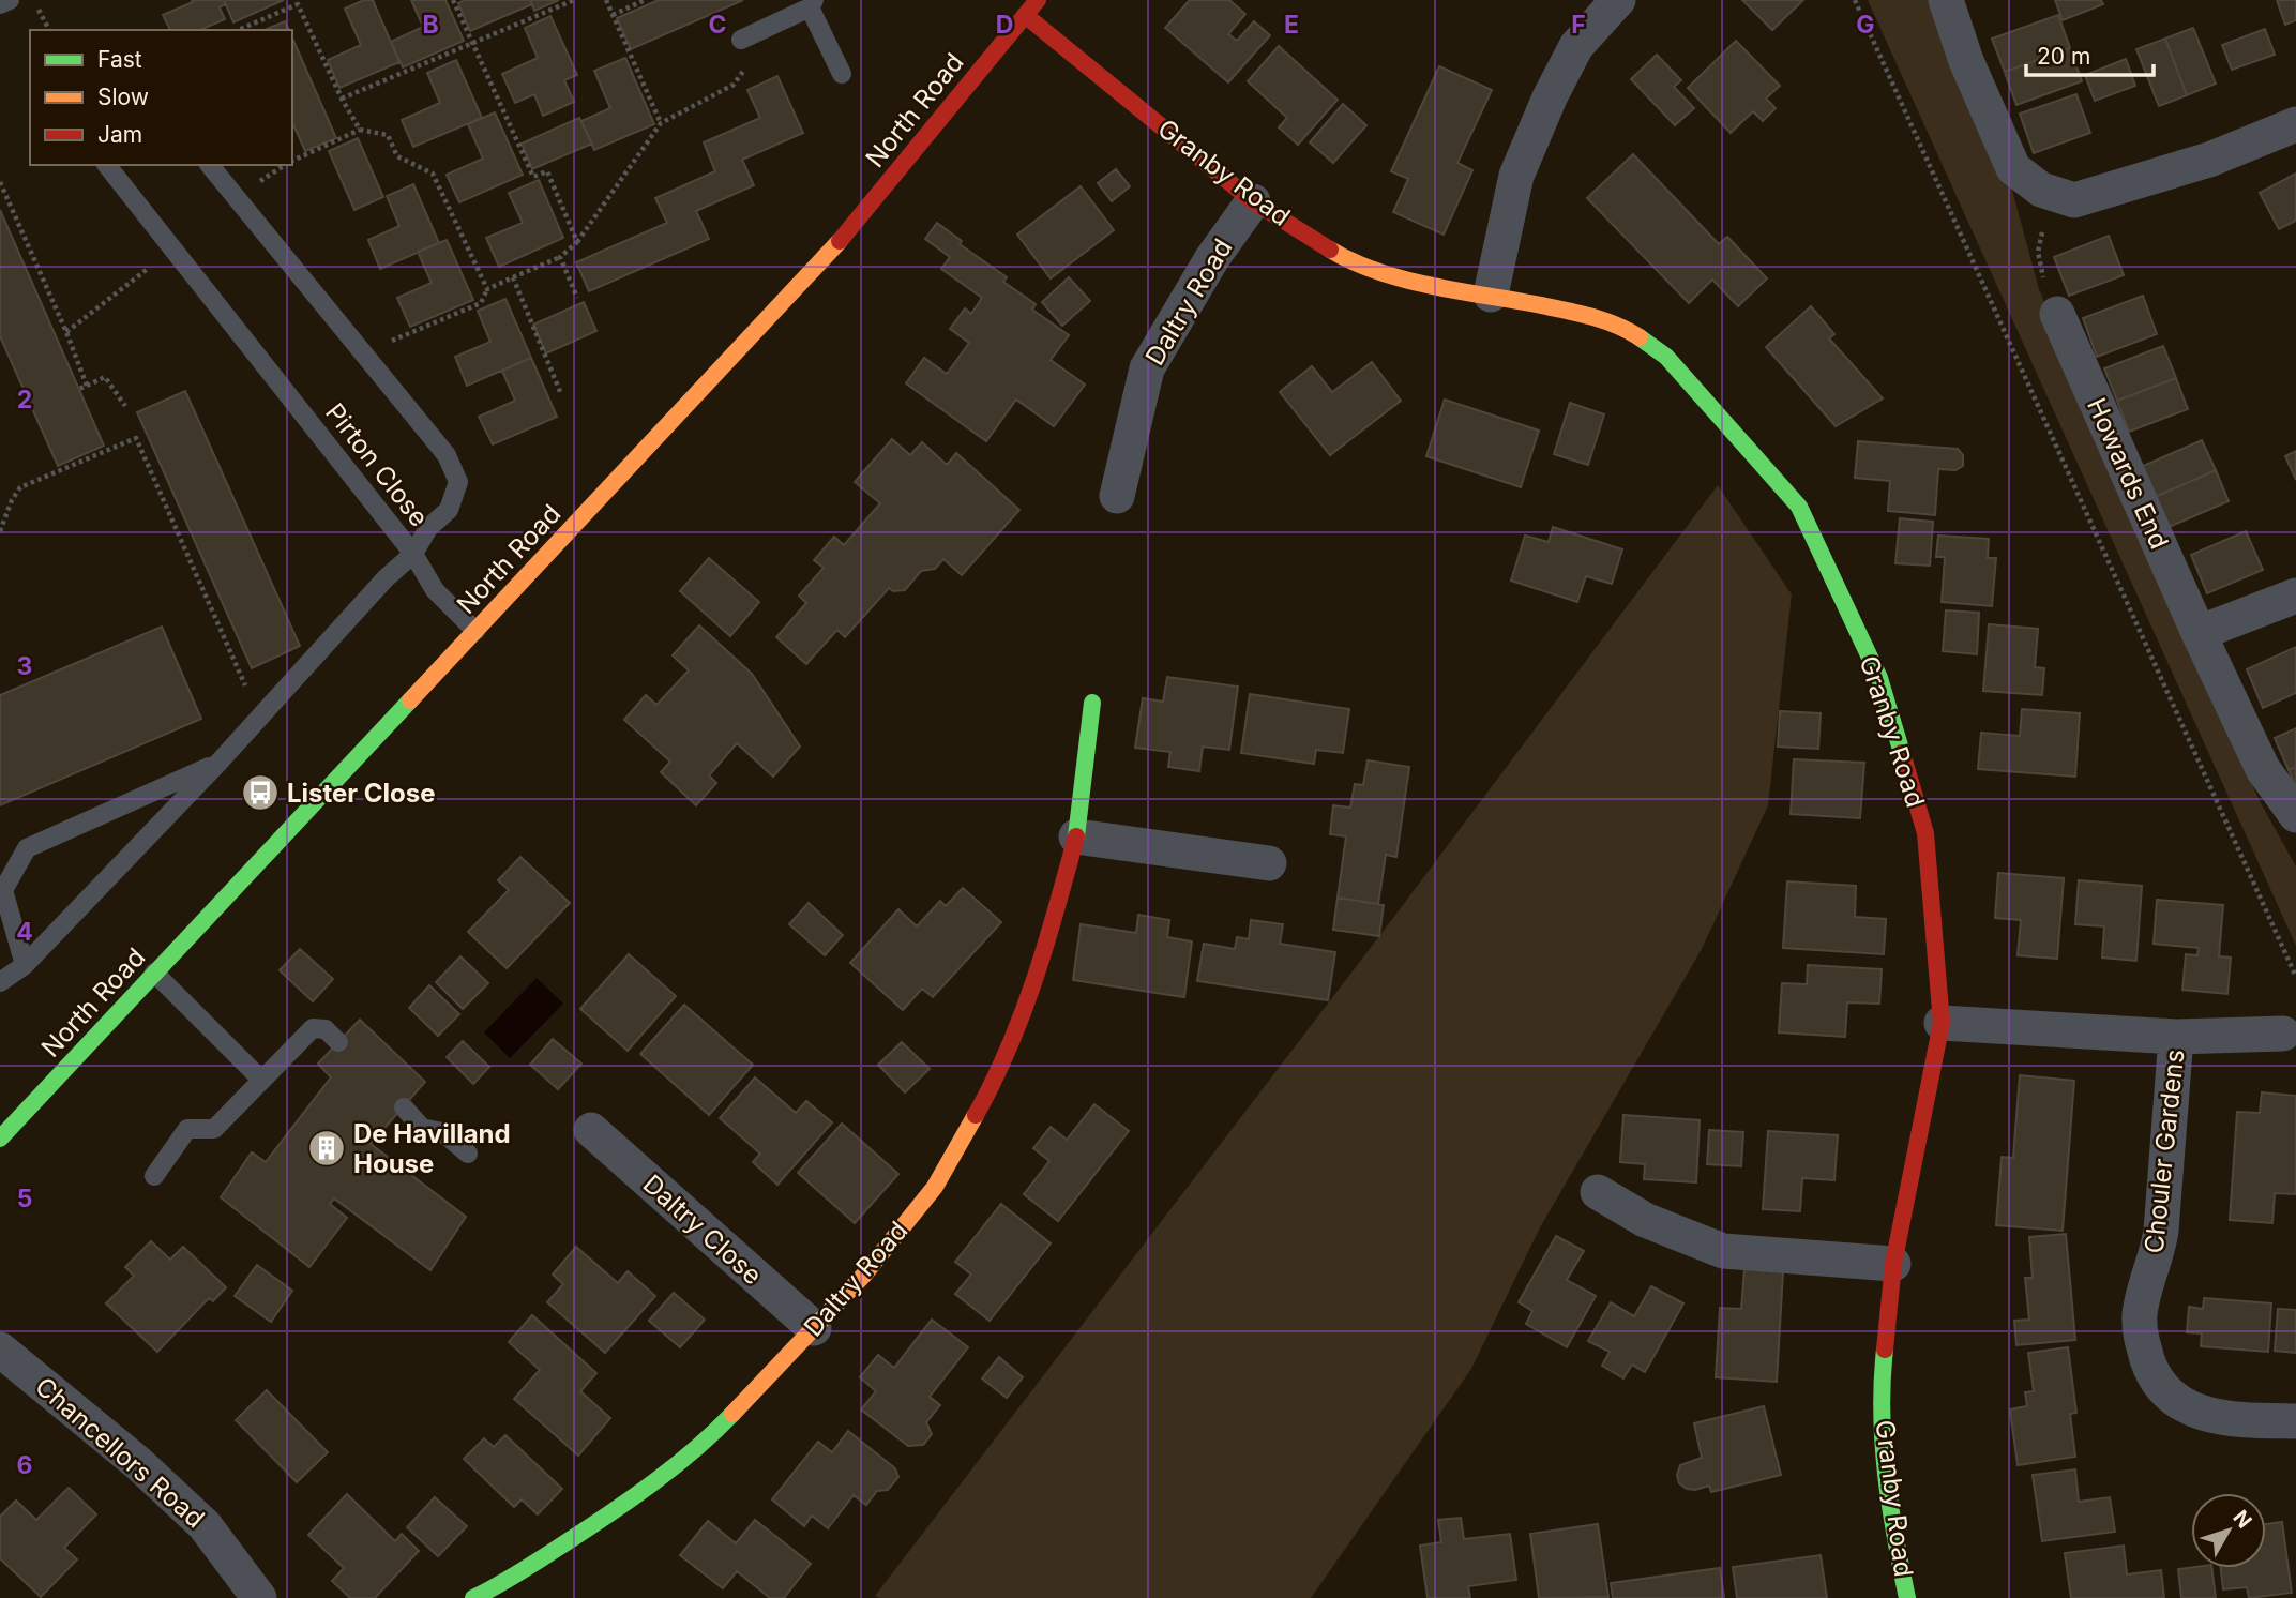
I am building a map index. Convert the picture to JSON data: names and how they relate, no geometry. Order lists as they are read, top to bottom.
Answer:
{
  "streets": {
    "street": [
      "North Road",
      "Granby Road",
      "Daltry Road",
      "Howards End",
      "Chouler Gardens",
      "Daltry Close",
      "Chancellors Road"
    ],
    "lane": ["Pirton Close"]
  },
  "crossings": [
    ["North Road", "Granby Road"],
    ["Granby Road", "Daltry Road"],
    ["Daltry Road", "Daltry Close"]
  ],
  "places": {
    "bus stop": ["Lister Close"],
    "building": ["De Havilland House"]
  },
  "legend": ["Fast", "Slow", "Jam"],
  "scale_bar": "20 m",
  "north": "top right",
  "grid": {
    "columns": [
      "B",
      "C",
      "D",
      "E",
      "F",
      "G"
    ],
    "rows": [
      "2",
      "3",
      "4",
      "5",
      "6"
    ]
  }
}
